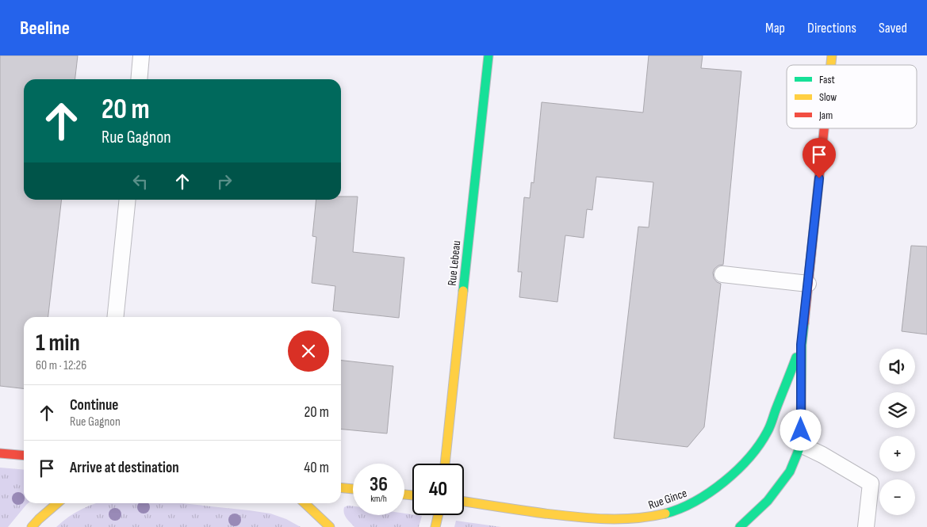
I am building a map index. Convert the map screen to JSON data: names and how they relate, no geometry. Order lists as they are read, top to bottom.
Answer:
{
  "streets": {
    "street": ["Rue Lebeau", "Rue Gince"]
  },
  "legend": ["Fast", "Slow", "Jam"],
  "page": {
    "header": "Beeline",
    "nav": ["Map", "Directions", "Saved"],
    "turn": ["20 m", "Rue Gagnon"],
    "heading": ["1 min", "60 m · 12:26"],
    "map_buttons": ["+", "−"],
    "list": [
      {
        "name": "Continue",
        "note": "Rue Gagnon",
        "value": "20 m"
      },
      {
        "name": "Arrive at destination",
        "value": "40 m"
      }
    ],
    "speed": "36 km/h",
    "limit": "40"
  }
}
